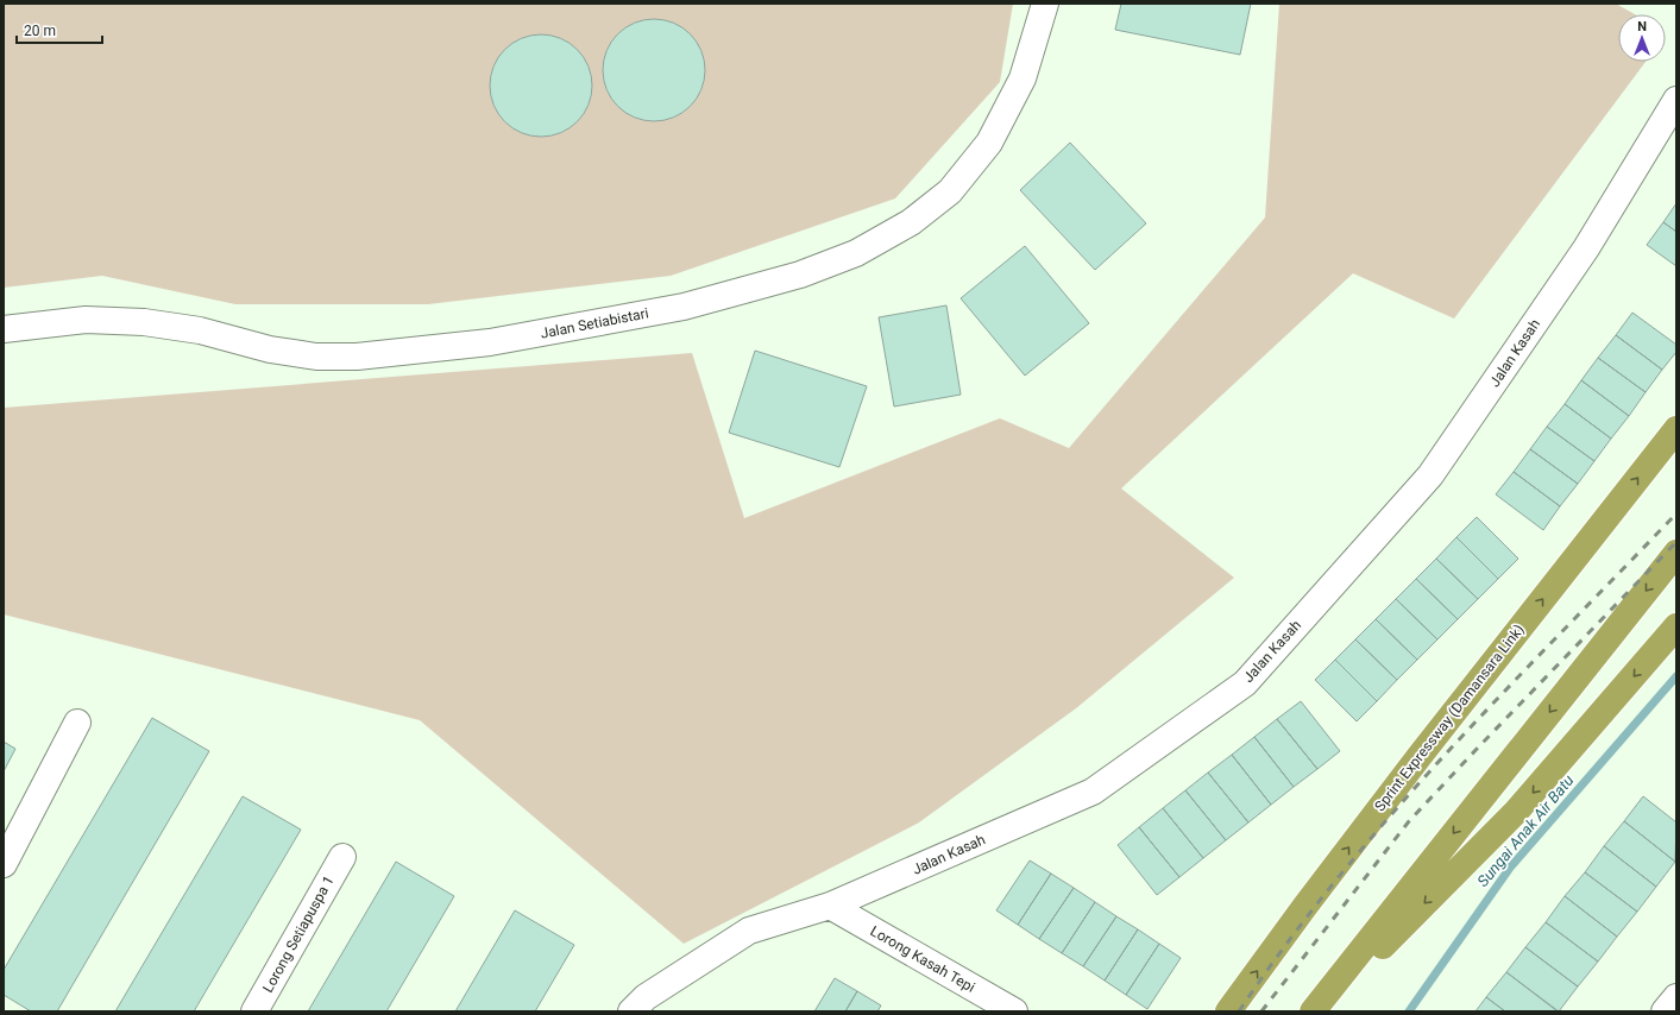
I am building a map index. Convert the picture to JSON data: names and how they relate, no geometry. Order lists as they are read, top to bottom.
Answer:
{
  "streets": {
    "highway": ["Sprint Expressway (Damansara Link)"],
    "street": [
      "Jalan Setiabistari",
      "Jalan Kasah",
      "Lorong Setiapuspa 1",
      "Lorong Kasah Tepi"
    ]
  },
  "crossings": [
    ["Jalan Kasah", "Lorong Kasah Tepi"]
  ],
  "water": ["Sungai Anak Air Batu"],
  "scale_bar": "20 m",
  "north": "top"
}
